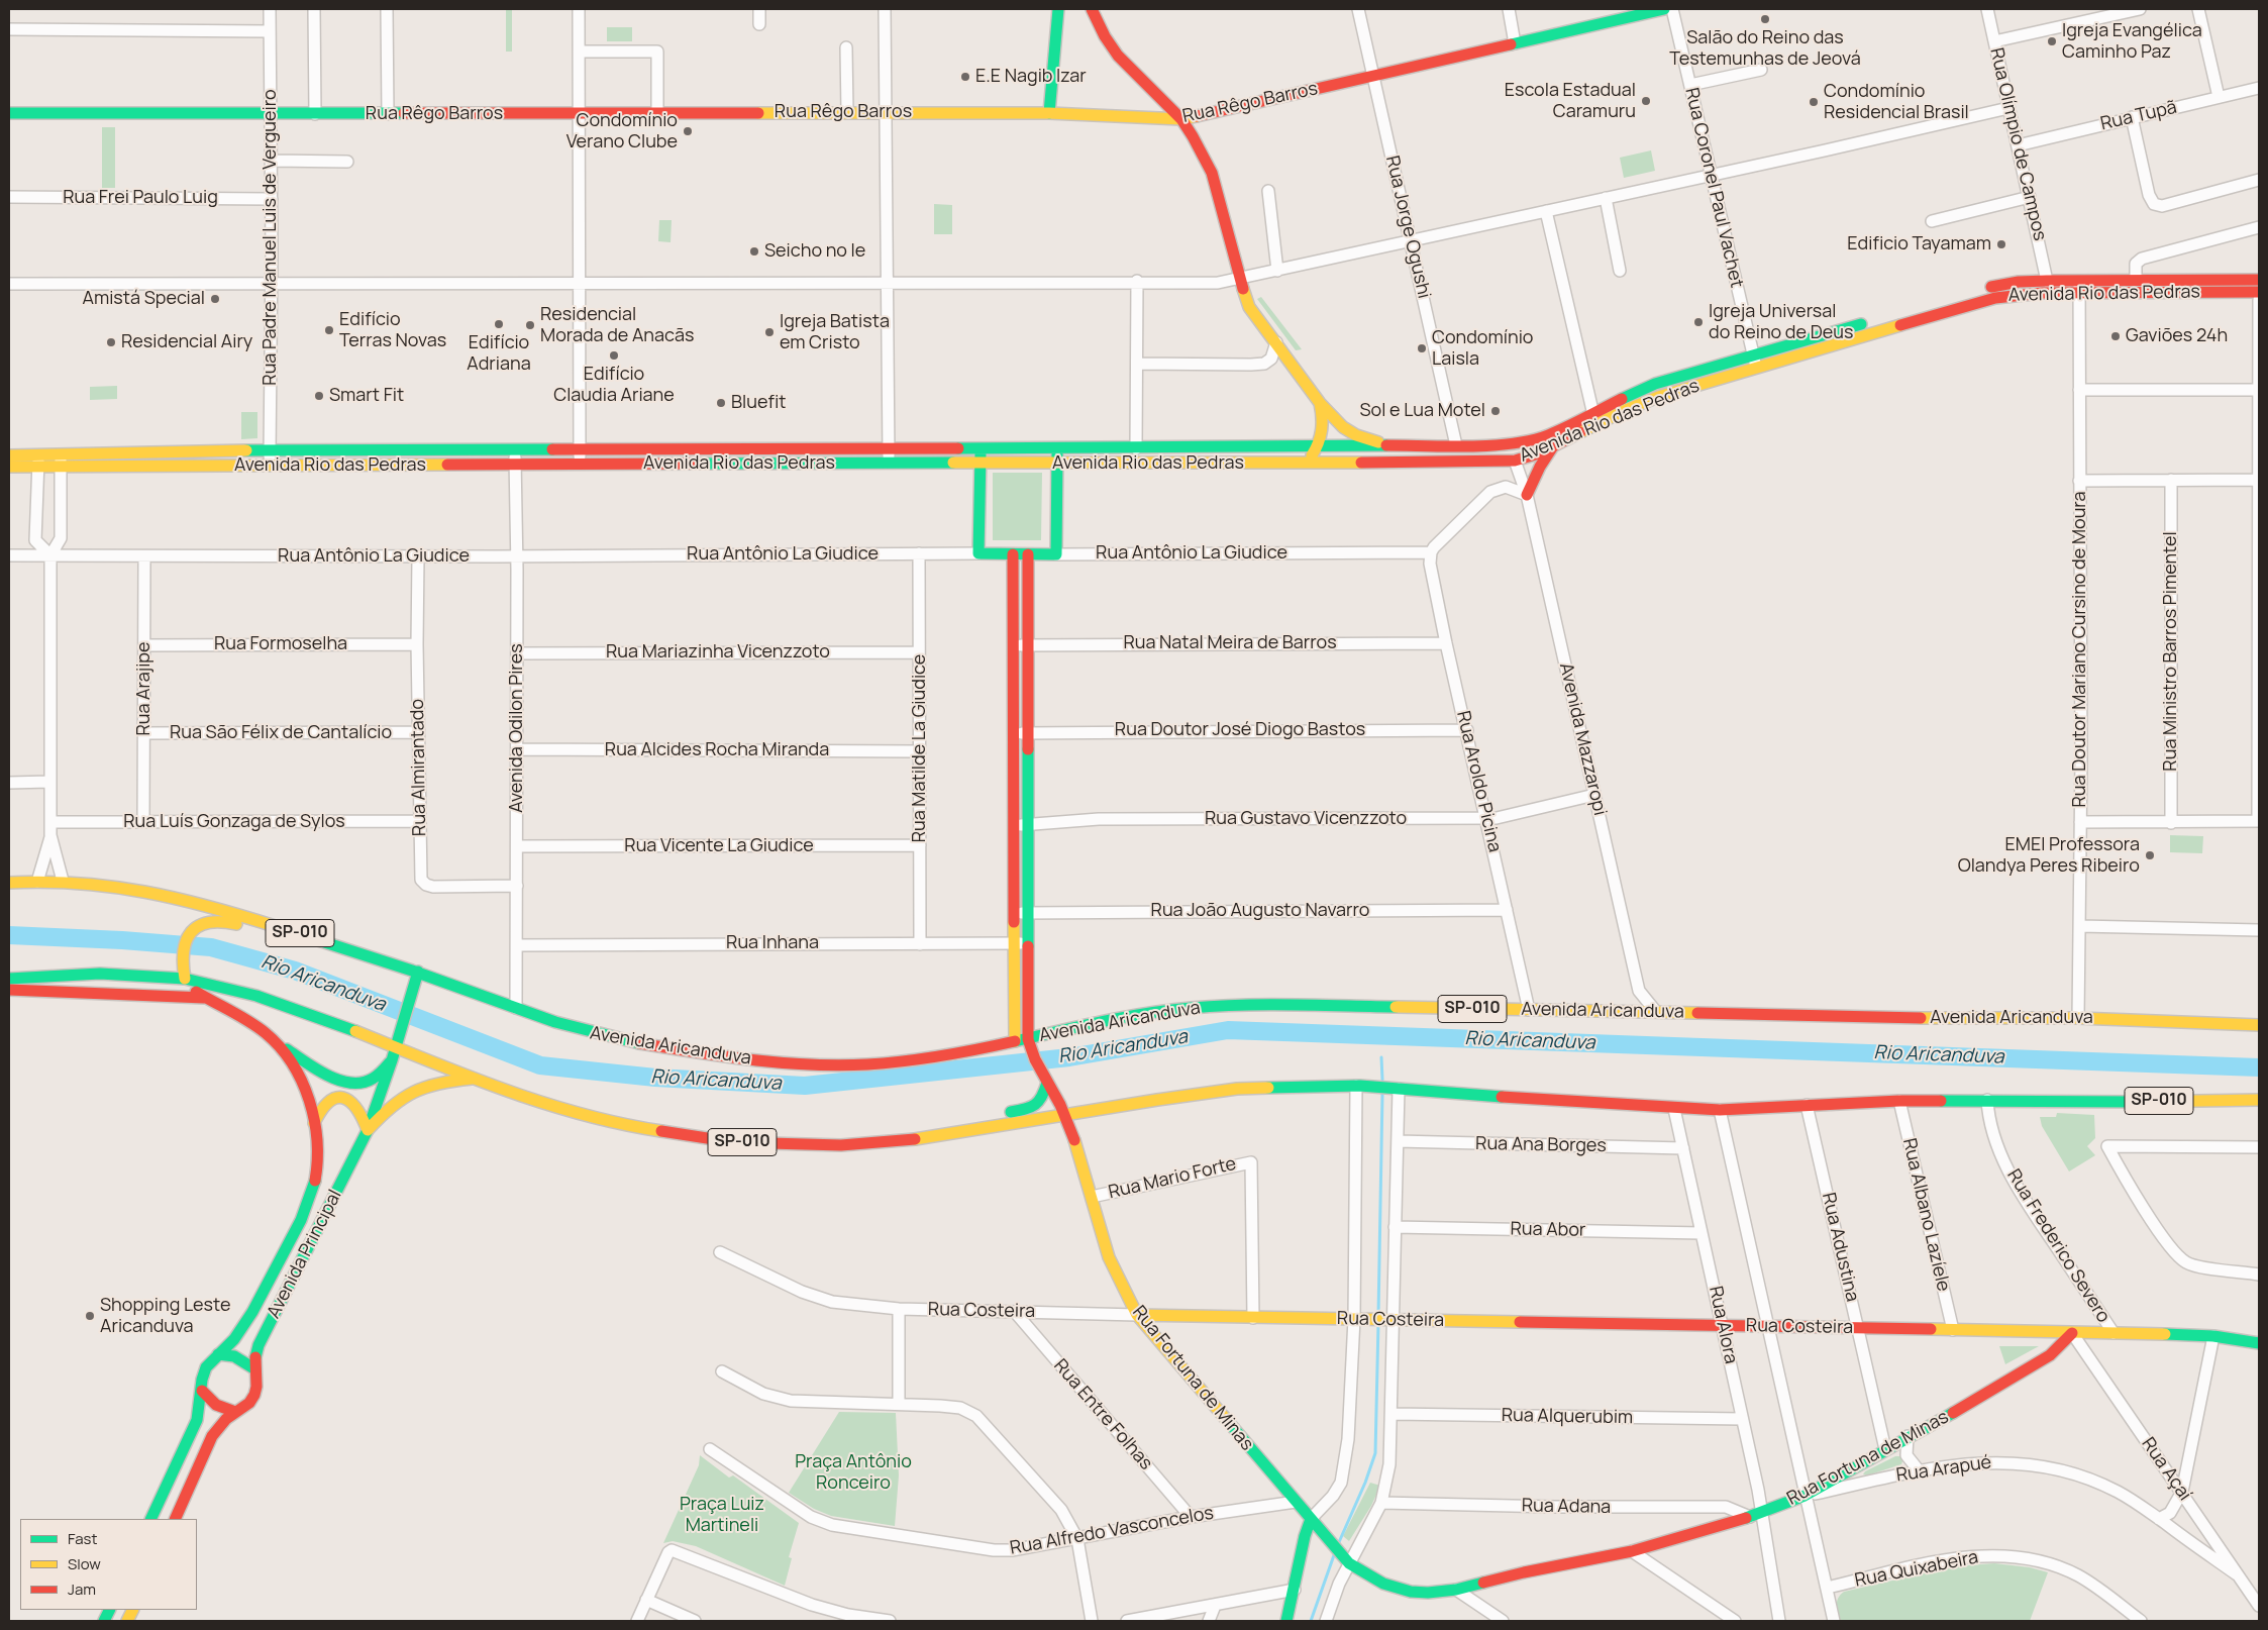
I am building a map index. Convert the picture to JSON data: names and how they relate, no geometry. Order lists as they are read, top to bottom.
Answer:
{
  "streets": {
    "main road": [
      "Rua Rêgo Barros",
      "Avenida Rio das Pedras",
      "Rua Antônio La Giudice",
      "SP-010",
      "Avenida Aricanduva",
      "Avenida Principal",
      "Rua Costeira",
      "Rua Fortuna de Minas"
    ],
    "street": [
      "Rua Tupã",
      "Rua Olímpio de Campos",
      "Rua Coronel Paul Vachet",
      "Rua Frei Paulo Luig",
      "Rua Jorge Ogushi",
      "Rua Padre Manuel Luis de Vergueiro",
      "Rua Natal Meira de Barros",
      "Rua Formoselha",
      "Rua Doutor Mariano Cursino de Moura",
      "Rua Ministro Barros Pimentel",
      "Rua Mariazinha Vicenzzoto",
      "Rua Arajipe",
      "Avenida Odilon Pires",
      "Rua Doutor José Diogo Bastos",
      "Rua São Félix de Cantalício",
      "Avenida Mazzaropi",
      "Rua Matilde La Giudice",
      "Rua Alcides Rocha Miranda",
      "Rua Almirantado",
      "Rua Aroldo Picina",
      "Rua Gustavo Vicenzzoto",
      "Rua Luís Gonzaga de Sylos",
      "Rua Vicente La Giudice",
      "Rua João Augusto Navarro",
      "Rua Inhana",
      "Rua Ana Borges",
      "Rua Mario Forte",
      "Rua Albano Lazíele",
      "Rua Abor",
      "Rua Frederico Severo",
      "Rua Adustina",
      "Rua Alora",
      "Rua Entre Folhas",
      "Rua Alquerubim",
      "Rua Arapué",
      "Rua Açaí",
      "Rua Adana",
      "Rua Alfredo Vasconcelos",
      "Rua Quixabeira"
    ]
  },
  "crossings": [
    ["Rua Rêgo Barros", "Rua Jorge Ogushi"],
    ["Rua Rêgo Barros", "Rua Padre Manuel Luis de Vergueiro"],
    ["Rua Tupã", "Rua Olímpio de Campos"],
    ["Rua Olímpio de Campos", "Avenida Rio das Pedras"],
    ["Rua Coronel Paul Vachet", "Avenida Rio das Pedras"],
    ["Rua Frei Paulo Luig", "Rua Padre Manuel Luis de Vergueiro"],
    ["Rua Jorge Ogushi", "Avenida Rio das Pedras"],
    ["Rua Padre Manuel Luis de Vergueiro", "Avenida Rio das Pedras"],
    ["Avenida Rio das Pedras", "Rua Doutor Mariano Cursino de Moura"],
    ["Avenida Rio das Pedras", "Avenida Odilon Pires"],
    ["Avenida Rio das Pedras", "Avenida Mazzaropi"],
    ["Rua Antônio La Giudice", "Rua Arajipe"],
    ["Rua Antônio La Giudice", "Avenida Odilon Pires"],
    ["Rua Antônio La Giudice", "Rua Matilde La Giudice"],
    ["Rua Antônio La Giudice", "Rua Almirantado"],
    ["Rua Antônio La Giudice", "Rua Aroldo Picina"],
    ["Rua Antônio La Giudice", "Rua Fortuna de Minas"],
    ["Rua Natal Meira de Barros", "Rua Aroldo Picina"],
    ["Rua Natal Meira de Barros", "Rua Fortuna de Minas"],
    ["Rua Formoselha", "Rua Arajipe"],
    ["Rua Formoselha", "Rua Almirantado"],
    ["Rua Doutor Mariano Cursino de Moura", "Avenida Aricanduva"],
    ["Rua Mariazinha Vicenzzoto", "Avenida Odilon Pires"],
    ["Rua Mariazinha Vicenzzoto", "Rua Matilde La Giudice"],
    ["Rua Arajipe", "Rua São Félix de Cantalício"],
    ["Rua Arajipe", "Rua Luís Gonzaga de Sylos"],
    ["Avenida Odilon Pires", "Rua Alcides Rocha Miranda"],
    ["Avenida Odilon Pires", "Rua Almirantado"],
    ["Avenida Odilon Pires", "Rua Vicente La Giudice"],
    ["Avenida Odilon Pires", "Rua Inhana"],
    ["Avenida Odilon Pires", "Avenida Aricanduva"],
    ["Rua Doutor José Diogo Bastos", "Rua Aroldo Picina"],
    ["Rua Doutor José Diogo Bastos", "Rua Fortuna de Minas"],
    ["Rua São Félix de Cantalício", "Rua Almirantado"],
    ["Avenida Mazzaropi", "Rua Gustavo Vicenzzoto"],
    ["Avenida Mazzaropi", "Avenida Aricanduva"],
    ["Rua Matilde La Giudice", "Rua Alcides Rocha Miranda"],
    ["Rua Matilde La Giudice", "Rua Vicente La Giudice"],
    ["Rua Matilde La Giudice", "Rua Inhana"],
    ["Rua Almirantado", "Rua Luís Gonzaga de Sylos"],
    ["Rua Aroldo Picina", "Rua Gustavo Vicenzzoto"],
    ["Rua Aroldo Picina", "Rua João Augusto Navarro"],
    ["Rua Aroldo Picina", "Avenida Aricanduva"],
    ["Rua Gustavo Vicenzzoto", "Rua Fortuna de Minas"],
    ["Rua João Augusto Navarro", "Rua Fortuna de Minas"],
    ["SP-010", "Rua Albano Lazíele"],
    ["SP-010", "Rua Frederico Severo"],
    ["SP-010", "Rua Adustina"],
    ["SP-010", "Avenida Principal"],
    ["SP-010", "Rua Alora"],
    ["SP-010", "Rua Fortuna de Minas"],
    ["Rua Inhana", "Rua Fortuna de Minas"],
    ["Avenida Aricanduva", "Avenida Principal"],
    ["Avenida Aricanduva", "Rua Fortuna de Minas"],
    ["Rua Ana Borges", "Rua Alora"],
    ["Rua Mario Forte", "Rua Costeira"],
    ["Rua Mario Forte", "Rua Fortuna de Minas"],
    ["Rua Albano Lazíele", "Rua Costeira"],
    ["Rua Abor", "Rua Alora"],
    ["Rua Adustina", "Rua Costeira"],
    ["Rua Adustina", "Rua Fortuna de Minas"],
    ["Rua Costeira", "Rua Alora"],
    ["Rua Costeira", "Rua Fortuna de Minas"],
    ["Rua Costeira", "Rua Entre Folhas"],
    ["Rua Costeira", "Rua Açaí"],
    ["Rua Alora", "Rua Fortuna de Minas"],
    ["Rua Alora", "Rua Alquerubim"],
    ["Rua Fortuna de Minas", "Rua Arapué"],
    ["Rua Fortuna de Minas", "Rua Açaí"],
    ["Rua Fortuna de Minas", "Rua Adana"],
    ["Rua Fortuna de Minas", "Rua Alfredo Vasconcelos"],
    ["Rua Entre Folhas", "Rua Alfredo Vasconcelos"],
    ["Rua Arapué", "Rua Açaí"]
  ],
  "water": ["Rio Aricanduva"],
  "parks": ["Praça Antônio Ronceiro", "Praça Luiz Martineli"],
  "places": [
    "Salão do Reino das Testemunhas de Jeová",
    "Igreja Evangélica Caminho Paz",
    "E.E Nagib Izar",
    "Escola Estadual Caramuru",
    "Condomínio Residencial Brasil",
    "Condomínio Verano Clube",
    "Edificio Tayamam",
    "Seicho no Ie",
    "Amistá Special",
    "Igreja Universal do Reino de Deus",
    "Edifício Adriana",
    "Residencial Morada de Anacãs",
    "Edifício Terras Novas",
    "Igreja Batista em Cristo",
    "Gaviões 24h",
    "Residencial Airy",
    "Condomínio Laisla",
    "Edifício Claudia Ariane",
    "Smart Fit",
    "Bluefit",
    "Sol e Lua Motel",
    "EMEI Professora Olandya Peres Ribeiro",
    "Shopping Leste Aricanduva"
  ],
  "legend": ["Fast", "Slow", "Jam"]
}
